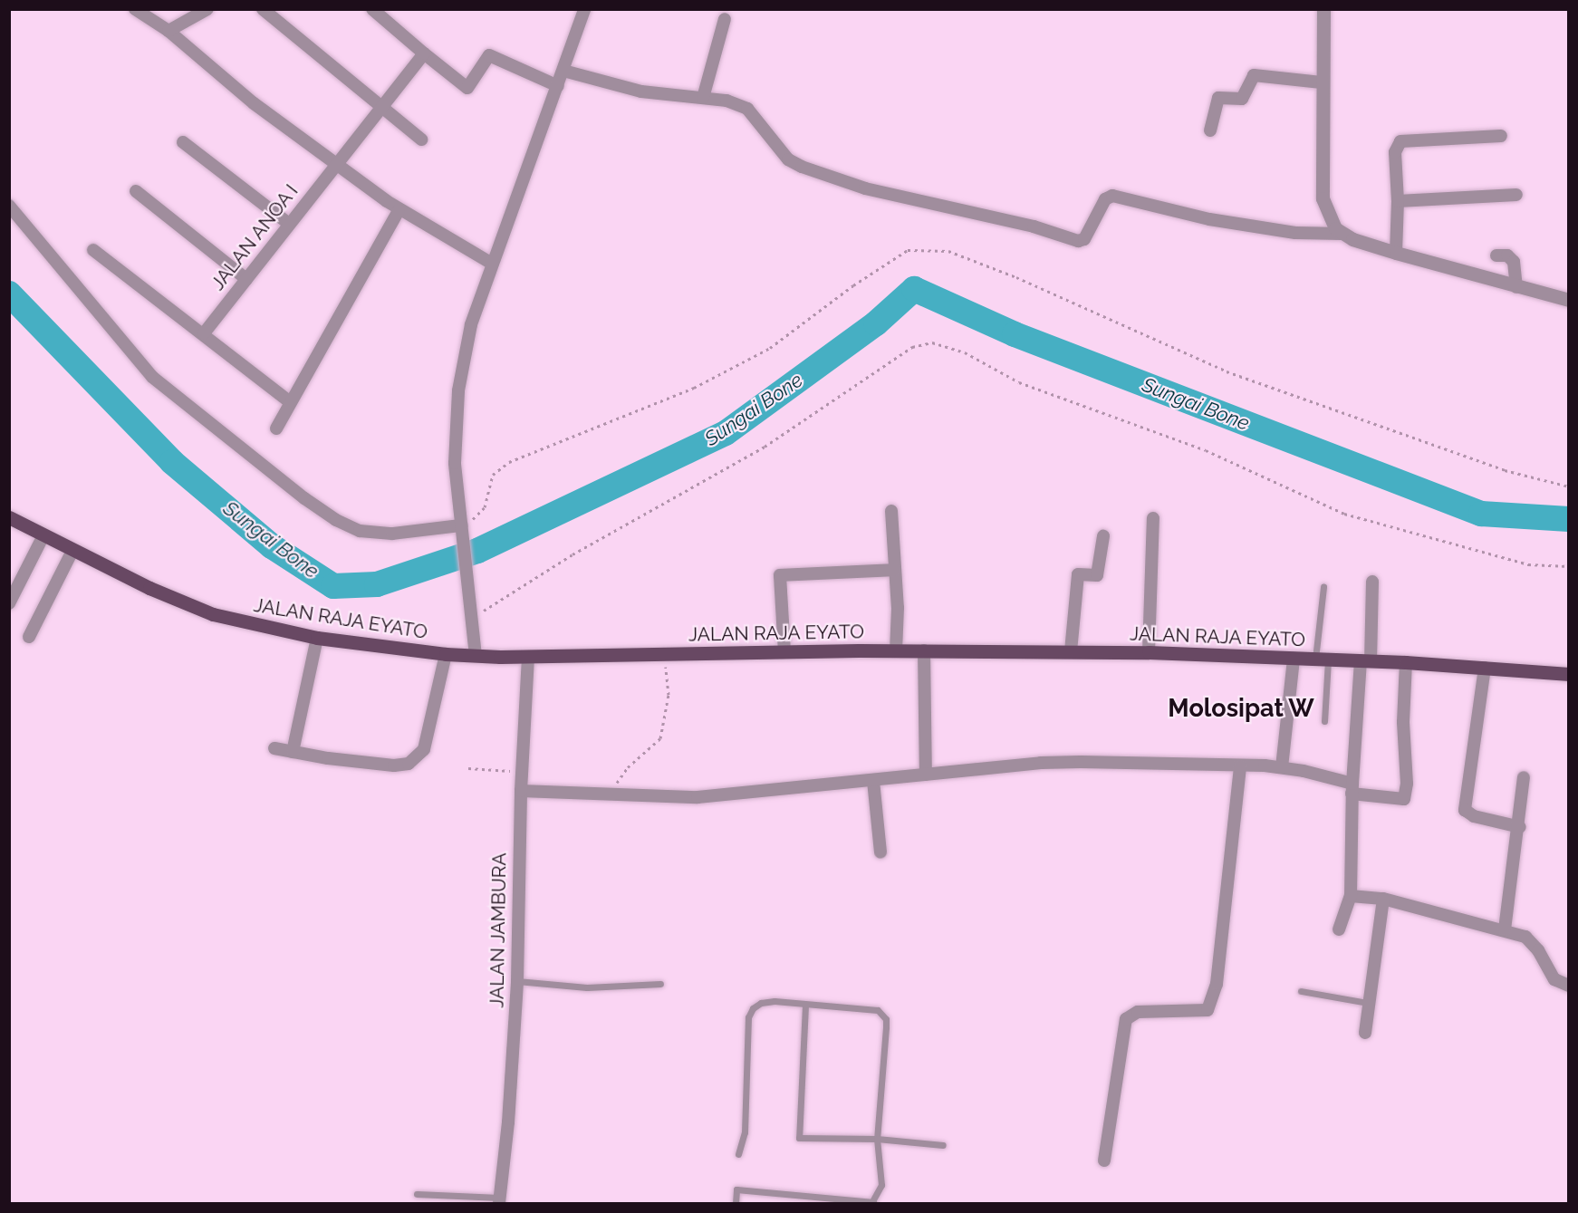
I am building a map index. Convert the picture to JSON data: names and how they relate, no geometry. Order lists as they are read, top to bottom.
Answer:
{
  "streets": {
    "main road": ["JALAN RAJA EYATO"],
    "street": ["JALAN ANOA I", "JALAN JAMBURA"]
  },
  "crossings": [
    ["JALAN RAJA EYATO", "JALAN JAMBURA"]
  ],
  "districts": ["Molosipat W"],
  "water": ["Sungai Bone"]
}
